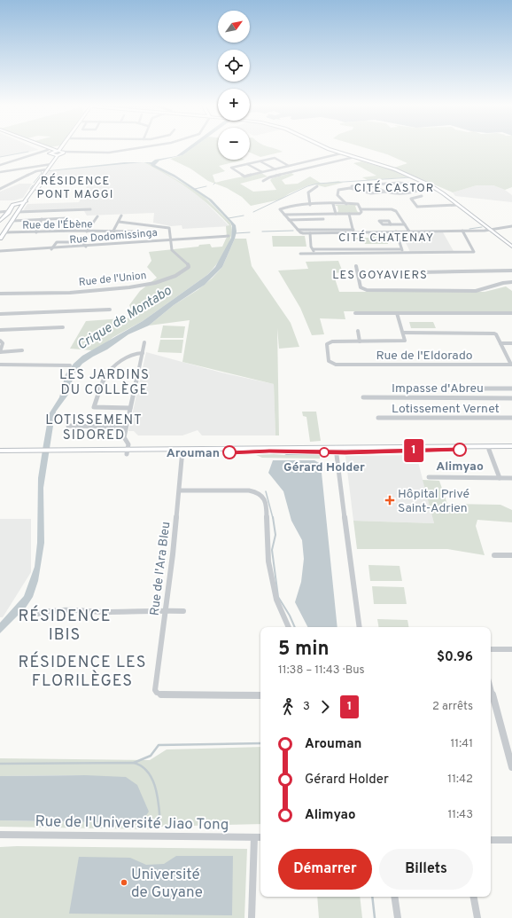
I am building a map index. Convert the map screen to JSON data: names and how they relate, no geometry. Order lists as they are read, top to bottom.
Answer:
{
  "streets": {
    "street": [
      "Rue de l'Ébène",
      "Rue Dodomissinga",
      "Rue de l'Union",
      "Rue de l'Eldorado",
      "Impasse d'Abreu",
      "Lotissement Vernet",
      "Rue de l'Ara Bleu",
      "Rue de l'Université Jiao Tong"
    ]
  },
  "crossings": [
    ["Rue Dodomissinga", "Rue de l'Union"]
  ],
  "districts": [
    "RÉSIDENCE PONT MAGGI",
    "CITÉ CASTOR",
    "CITÉ CHATENAY",
    "LES GOYAVIERS",
    "LES JARDINS DU COLLÈGE",
    "LOTISSEMENT SIDORED",
    "RÉSIDENCE IBIS",
    "RÉSIDENCE LES FLORILÈGES"
  ],
  "water": ["Crique de Montabo"],
  "places": {
    "other": [
      "Alimyao",
      "Arouman",
      "Gérard Holder",
      "Université de Guyane"
    ],
    "health": ["Hôpital Privé Saint-Adrien"]
  },
  "lines": ["bus line 1"],
  "north": "top right",
  "page": {
    "on_map": "1",
    "map_buttons": ["+", "−"],
    "heading": ["5 min", "11:38 – 11:43 · Bus", "$0.96"],
    "legs": ["3", "1", "2 arrêts"],
    "list": [
      {
        "name": "Arouman",
        "value": "11:41"
      },
      {
        "name": "Gérard Holder",
        "value": "11:42"
      },
      {
        "name": "Alimyao",
        "value": "11:43"
      }
    ],
    "buttons": ["Démarrer", "Billets"]
  }
}
